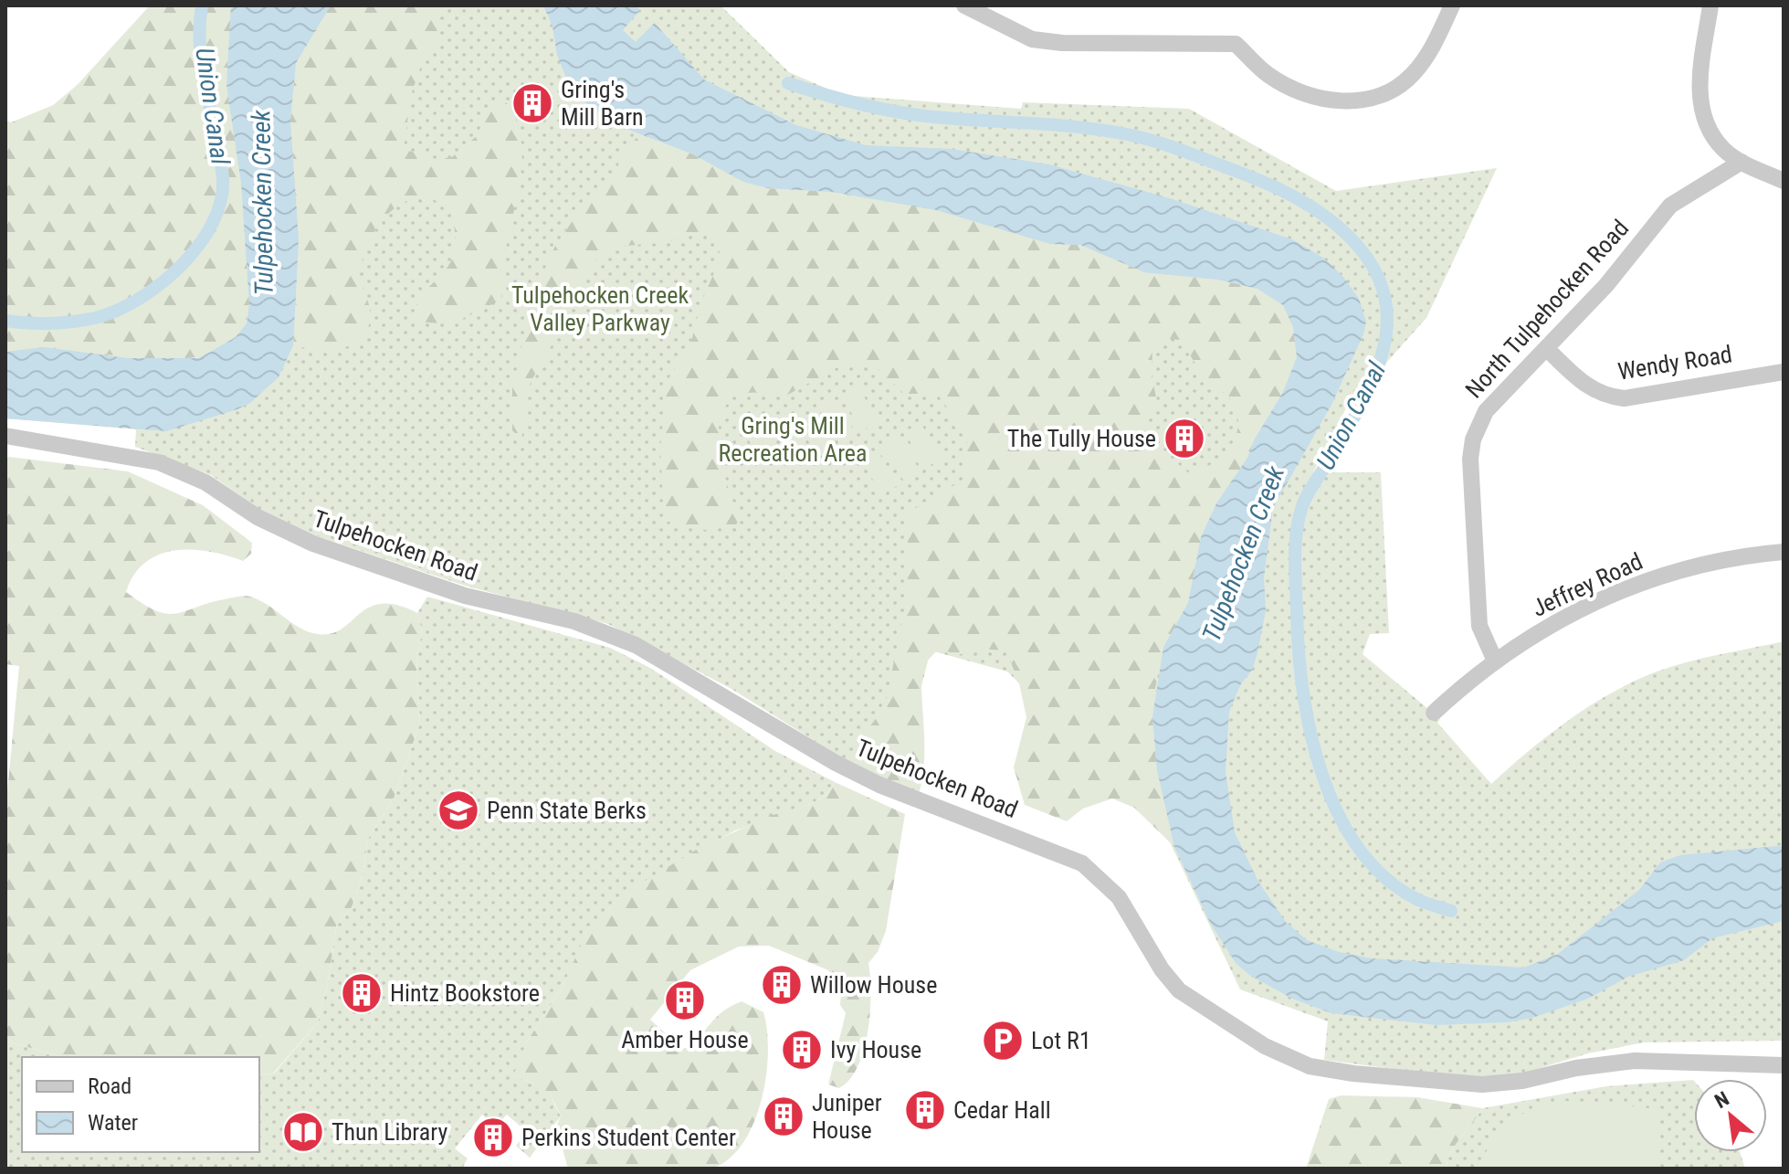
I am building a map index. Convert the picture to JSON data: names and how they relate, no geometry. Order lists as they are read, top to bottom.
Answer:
{
  "streets": {
    "street": [
      "North Tulpehocken Road",
      "Wendy Road",
      "Tulpehocken Road",
      "Jeffrey Road"
    ]
  },
  "crossings": [
    ["North Tulpehocken Road", "Wendy Road"],
    ["North Tulpehocken Road", "Jeffrey Road"]
  ],
  "water": ["Union Canal", "Tulpehocken Creek"],
  "parks": ["Tulpehocken Creek Valley Parkway", "Gring's Mill Recreation Area"],
  "places": {
    "building": [
      "Gring's Mill Barn",
      "The Tully House",
      "Willow House",
      "Hintz Bookstore",
      "Amber House",
      "Ivy House",
      "Cedar Hall",
      "Juniper House",
      "Perkins Student Center"
    ],
    "school or university": ["Penn State Berks"],
    "parking": ["Lot R1"],
    "library": ["Thun Library"]
  },
  "legend": ["Road", "Water"],
  "north": "top left"
}
